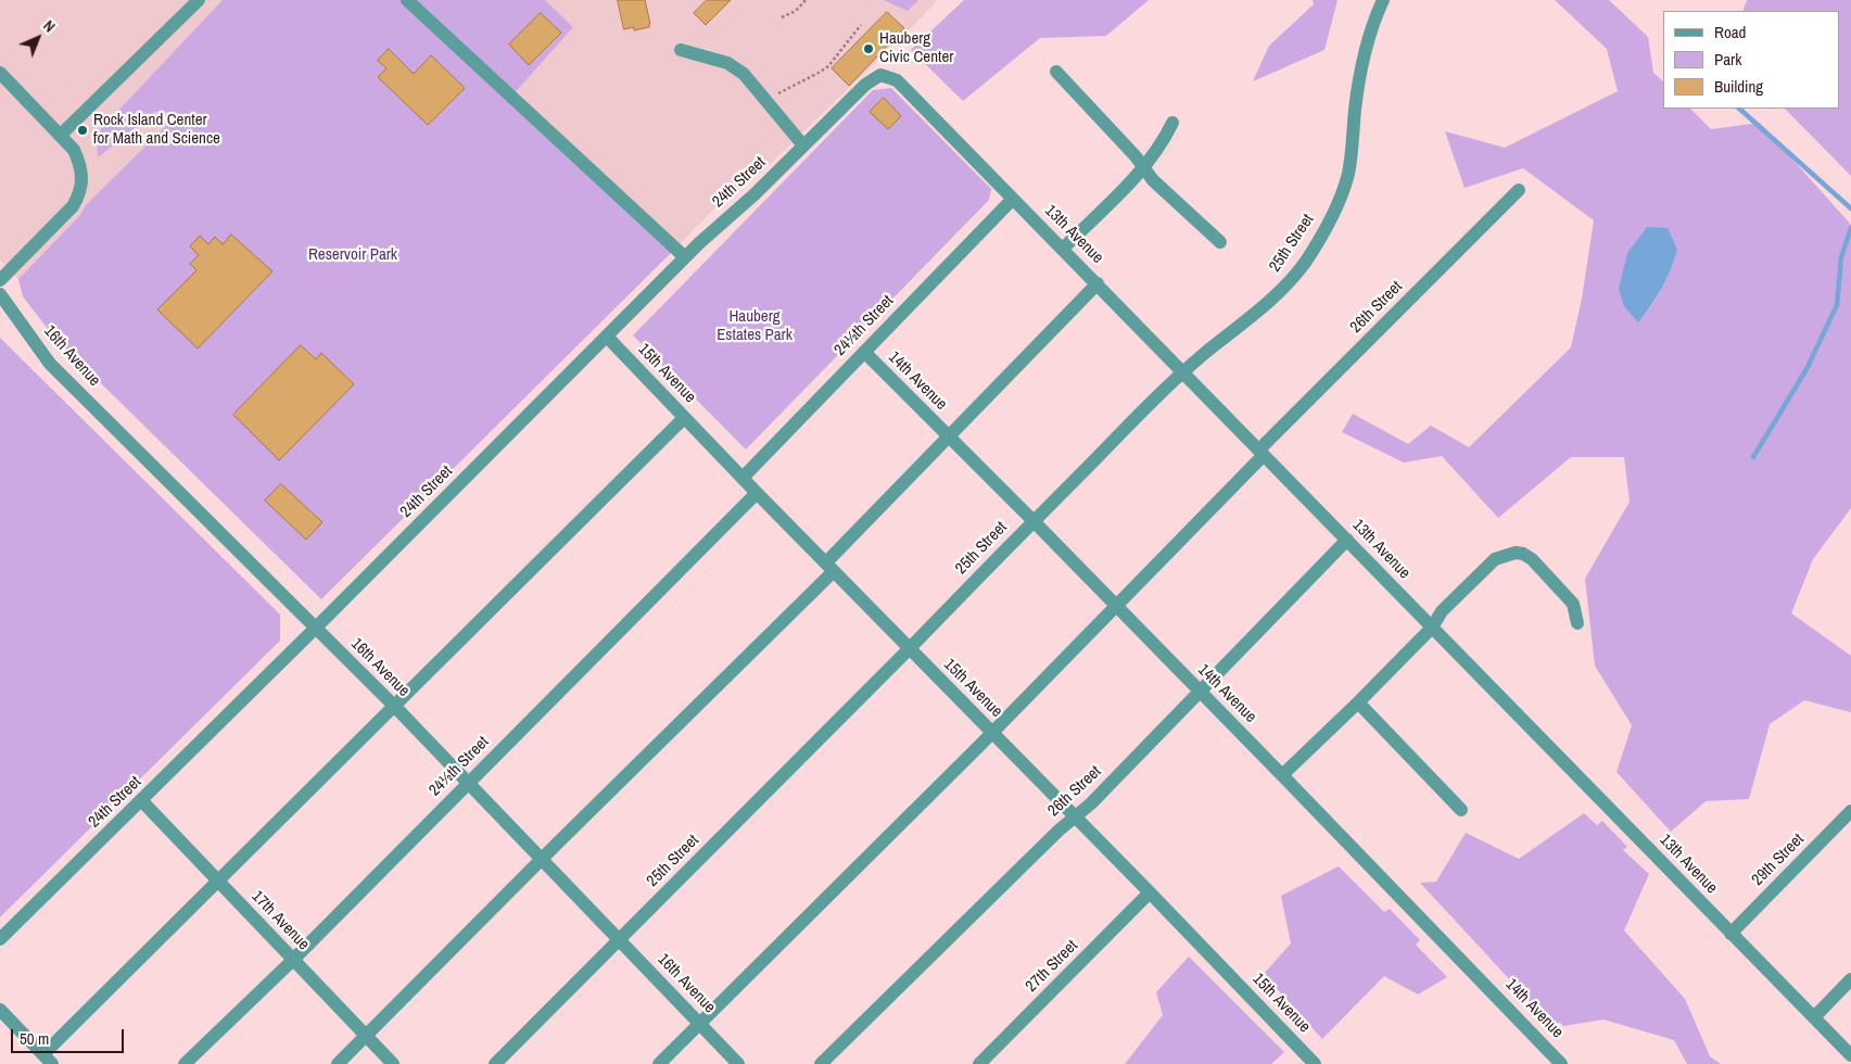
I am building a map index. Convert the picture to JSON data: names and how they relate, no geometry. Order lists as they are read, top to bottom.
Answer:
{
  "streets": {
    "street": [
      "24th Street",
      "13th Avenue",
      "25th Street",
      "26th Street",
      "24½th Street",
      "16th Avenue",
      "15th Avenue",
      "14th Avenue",
      "29th Street",
      "17th Avenue",
      "27th Street"
    ]
  },
  "crossings": [
    ["24th Street", "13th Avenue"],
    ["24th Street", "16th Avenue"],
    ["24th Street", "15th Avenue"],
    ["24th Street", "17th Avenue"],
    ["13th Avenue", "25th Street"],
    ["13th Avenue", "26th Street"],
    ["13th Avenue", "24½th Street"],
    ["13th Avenue", "29th Street"],
    ["25th Street", "16th Avenue"],
    ["25th Street", "15th Avenue"],
    ["25th Street", "14th Avenue"],
    ["26th Street", "16th Avenue"],
    ["26th Street", "15th Avenue"],
    ["26th Street", "14th Avenue"],
    ["24½th Street", "16th Avenue"],
    ["24½th Street", "15th Avenue"],
    ["24½th Street", "14th Avenue"],
    ["24½th Street", "17th Avenue"],
    ["15th Avenue", "27th Street"]
  ],
  "parks": ["Reservoir Park", "Hauberg Estates Park"],
  "places": ["Hauberg Civic Center", "Rock Island Center for Math and Science"],
  "legend": ["Road", "Park", "Building"],
  "scale_bar": "50 m",
  "north": "top right"
}
